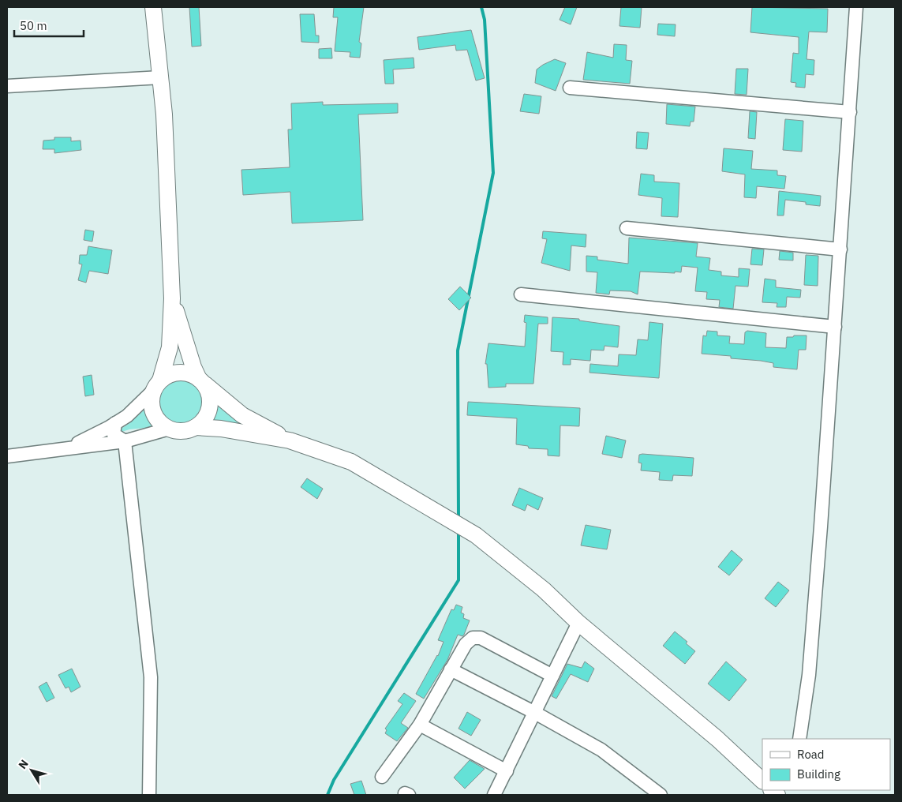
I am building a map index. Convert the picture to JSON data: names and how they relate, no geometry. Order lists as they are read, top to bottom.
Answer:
{
  "legend": ["Road", "Building"],
  "scale_bar": "50 m",
  "north": "top left"
}
